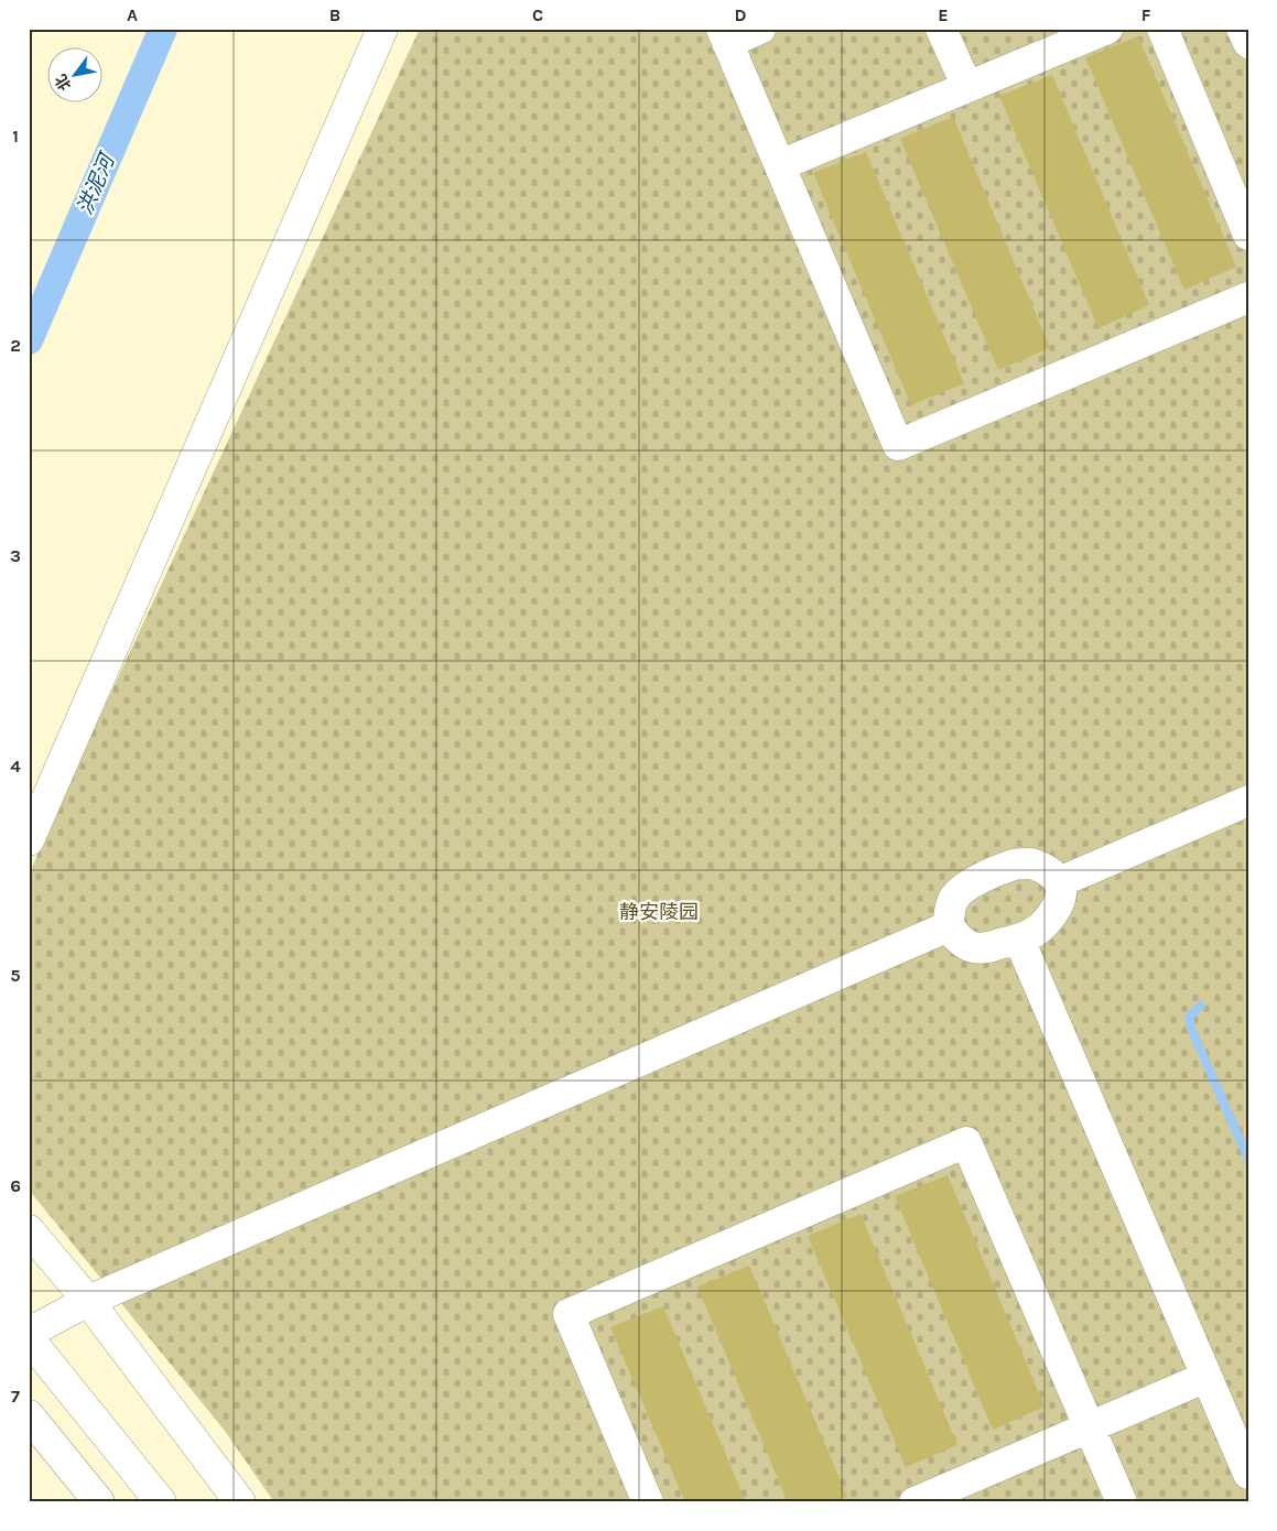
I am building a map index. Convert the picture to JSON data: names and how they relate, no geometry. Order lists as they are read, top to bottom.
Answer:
{
  "water": ["洪泥河"],
  "parks": ["静安陵园"],
  "north": "bottom left",
  "grid": {
    "columns": [
      "A",
      "B",
      "C",
      "D",
      "E",
      "F"
    ],
    "rows": [
      "1",
      "2",
      "3",
      "4",
      "5",
      "6",
      "7"
    ]
  }
}
